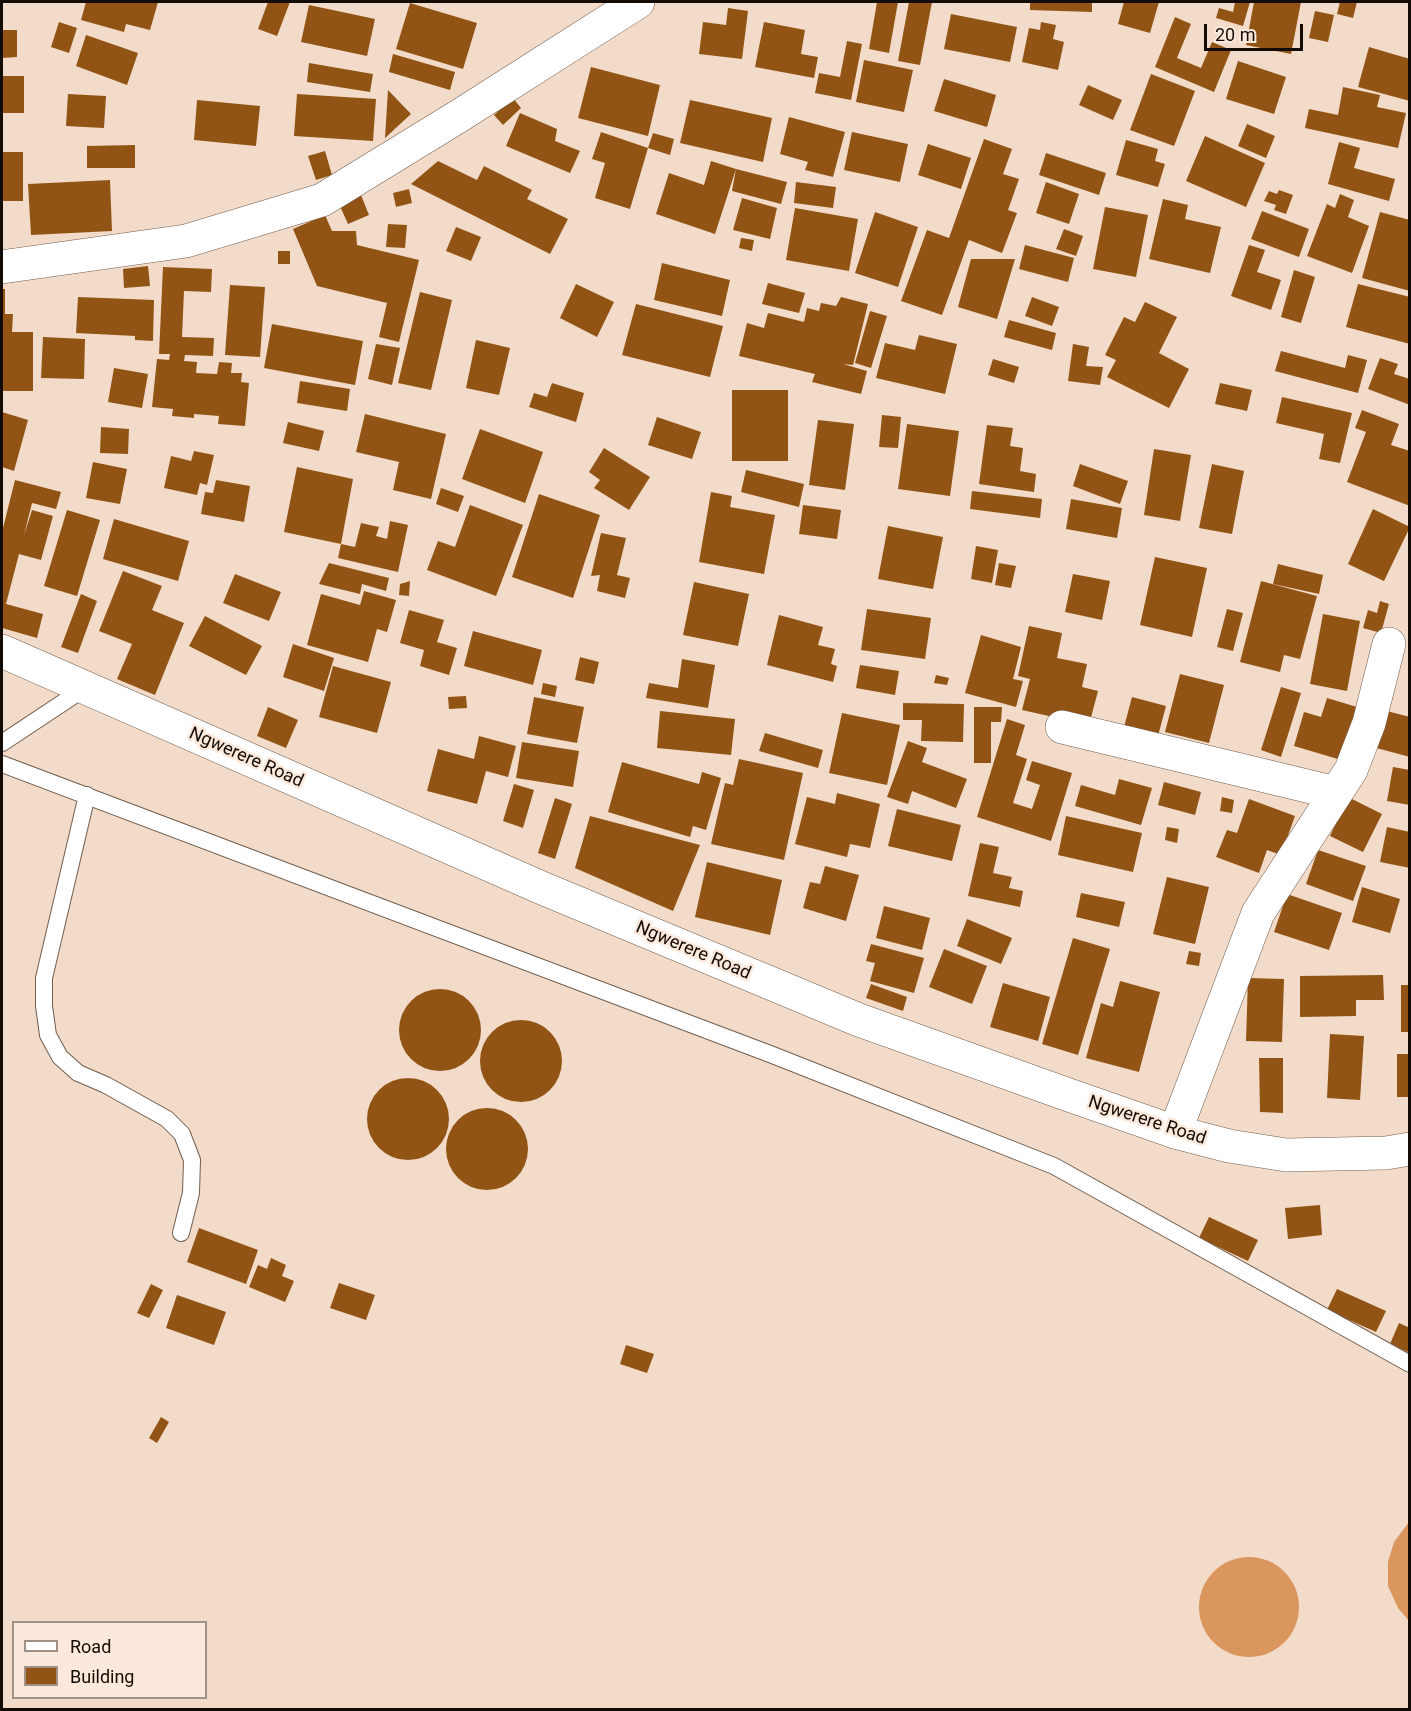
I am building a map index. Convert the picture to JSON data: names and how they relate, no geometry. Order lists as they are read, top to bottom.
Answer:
{
  "streets": {
    "street": ["Ngwerere Road"]
  },
  "legend": ["Road", "Building"],
  "scale_bar": "20 m"
}
